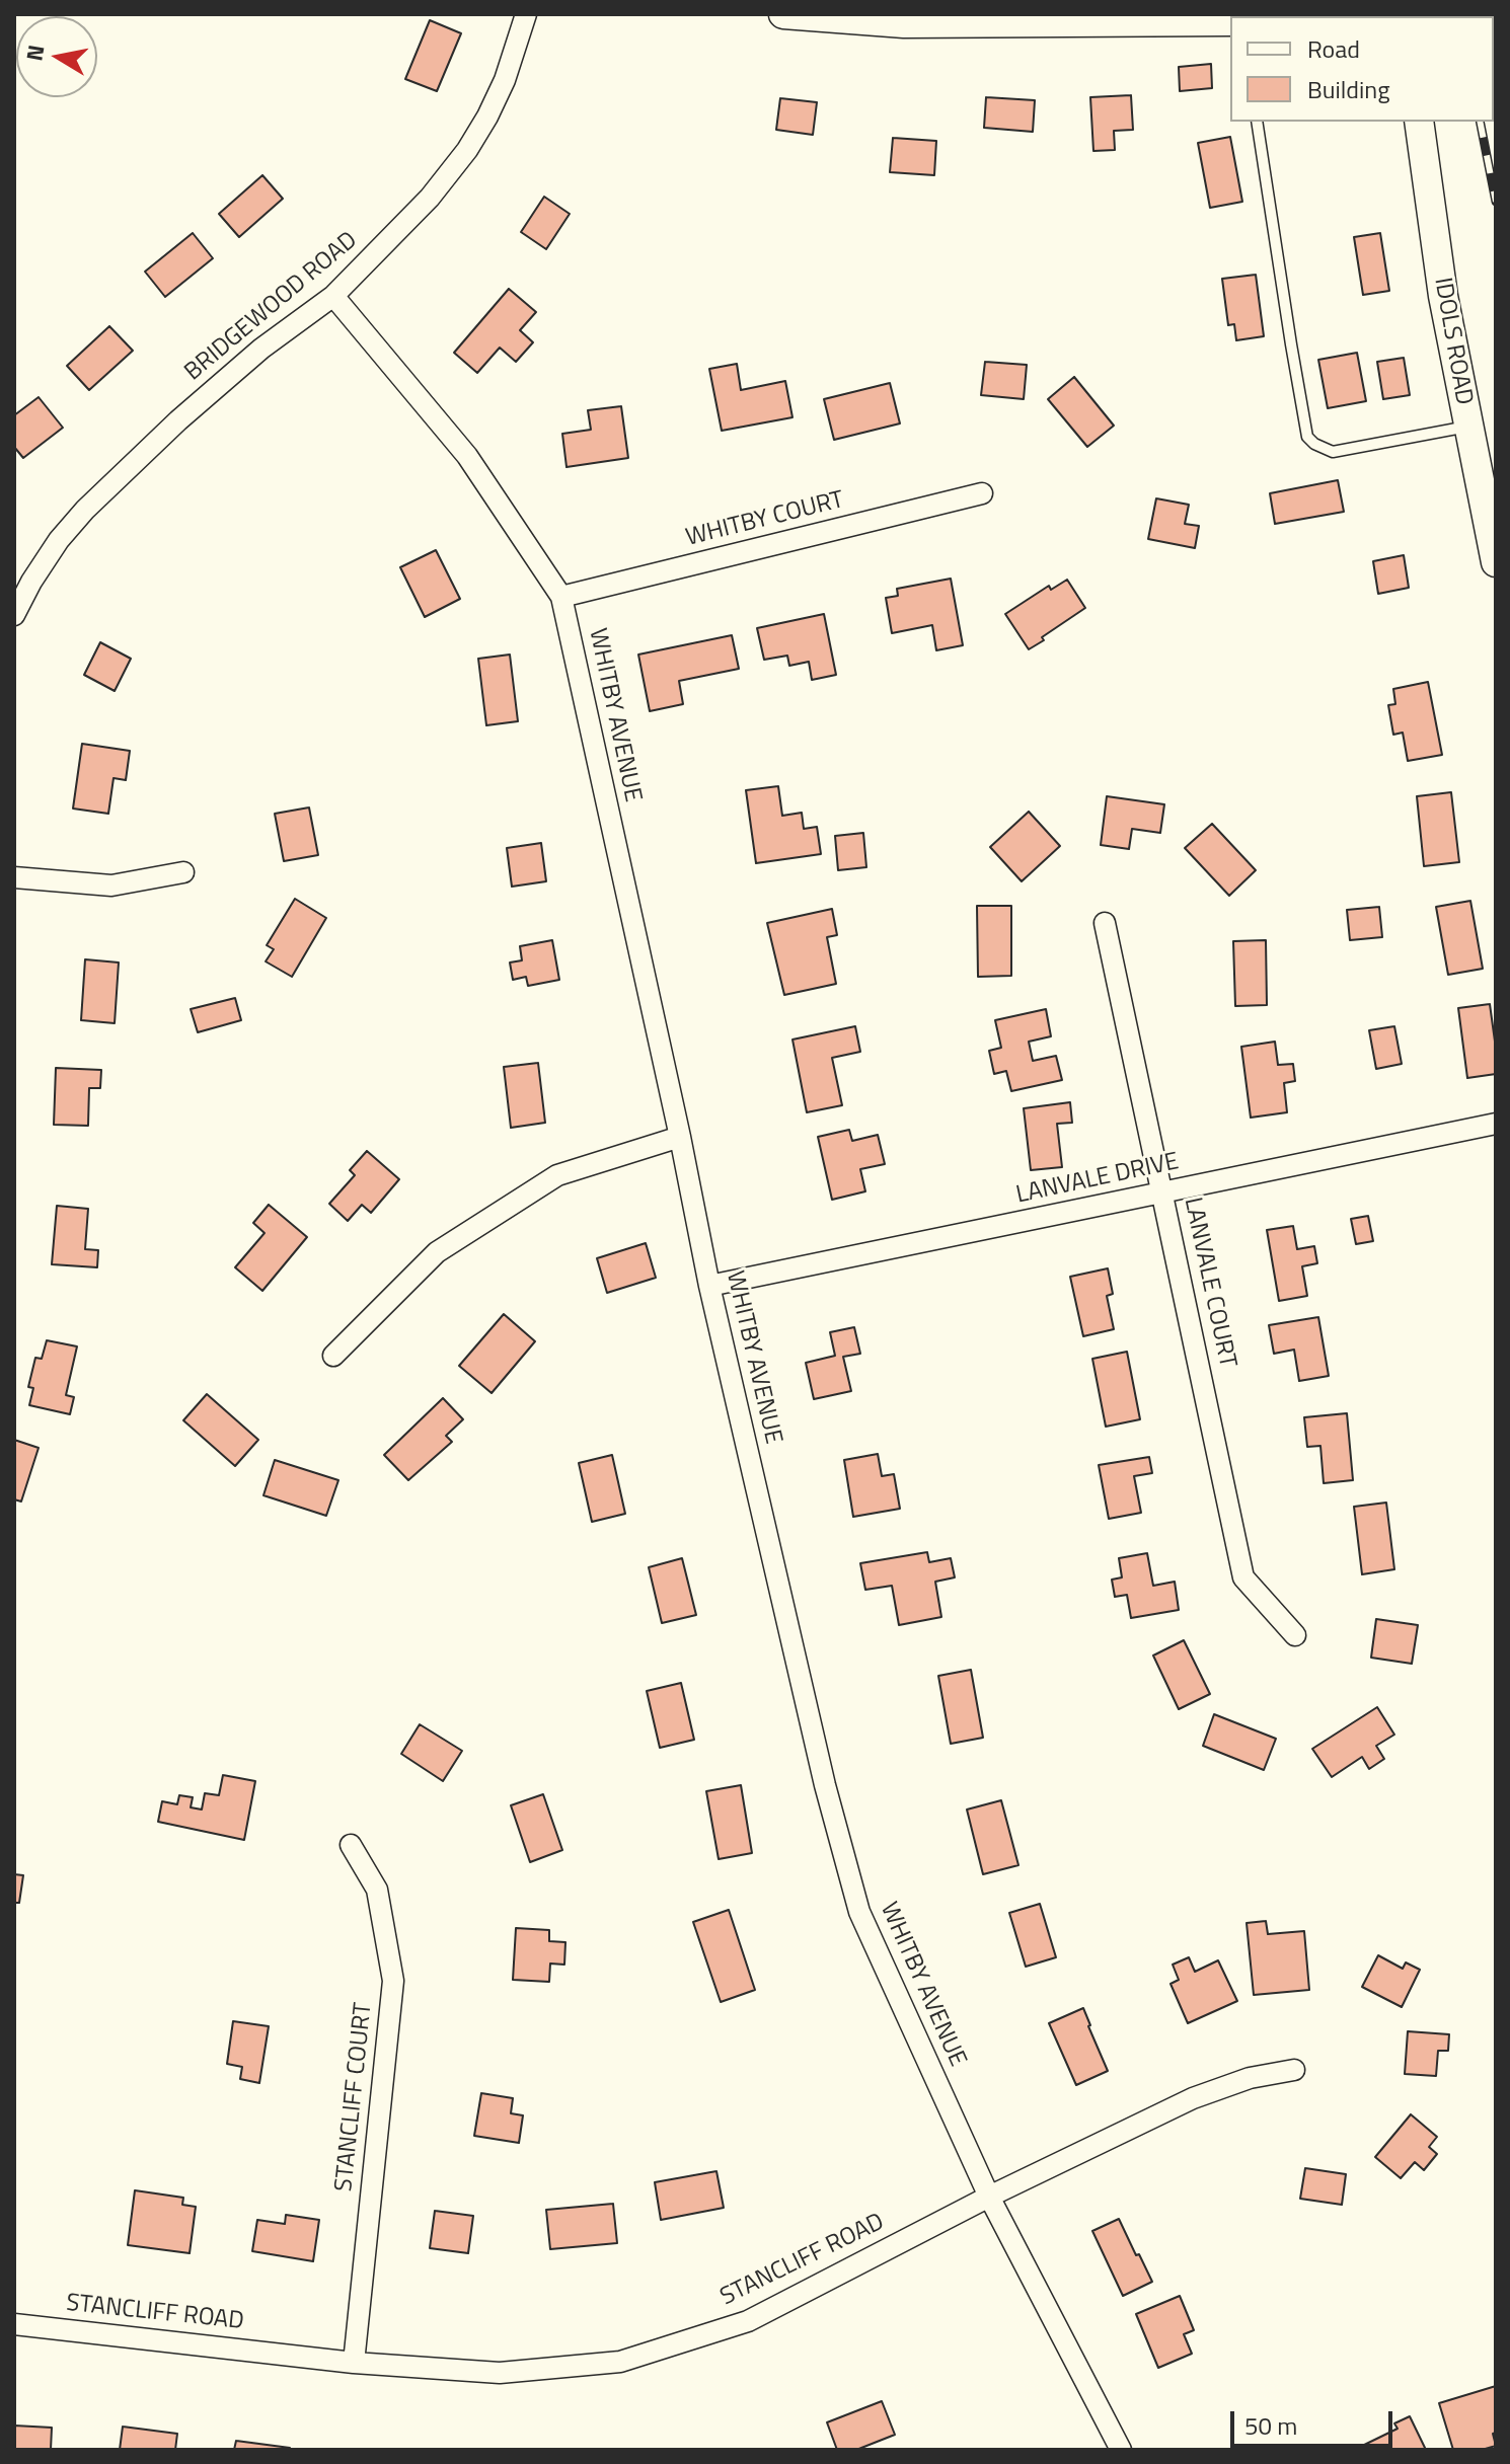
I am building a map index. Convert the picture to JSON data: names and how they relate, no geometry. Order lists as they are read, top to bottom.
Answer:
{
  "streets": {
    "street": [
      "BRIDGEWOOD ROAD",
      "IDOLS ROAD",
      "WHITBY COURT",
      "WHITBY AVENUE",
      "LANVALE DRIVE",
      "LANVALE COURT",
      "STANCLIFF COURT",
      "STANCLIFF ROAD"
    ]
  },
  "crossings": [
    ["BRIDGEWOOD ROAD", "WHITBY AVENUE"],
    ["WHITBY COURT", "WHITBY AVENUE"],
    ["WHITBY AVENUE", "LANVALE DRIVE"],
    ["WHITBY AVENUE", "STANCLIFF ROAD"],
    ["LANVALE DRIVE", "LANVALE COURT"],
    ["STANCLIFF COURT", "STANCLIFF ROAD"]
  ],
  "legend": ["Road", "Building"],
  "scale_bar": "50 m",
  "north": "left"
}
